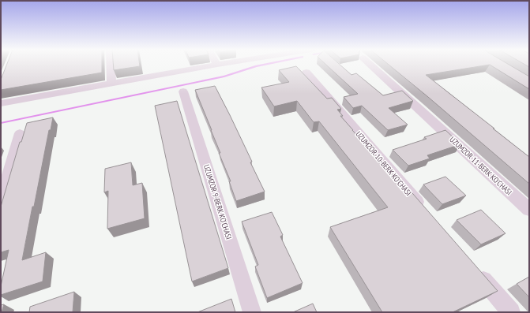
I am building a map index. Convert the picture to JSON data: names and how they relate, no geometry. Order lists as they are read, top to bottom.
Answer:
{
  "streets": {
    "street": ["UZUMZOR 10-BERK KO'CHASI", "UZUMZOR 11-BERK KO'CHASI", "UZUMZOR 9-BERK KO'CHASI"]
  }
}
